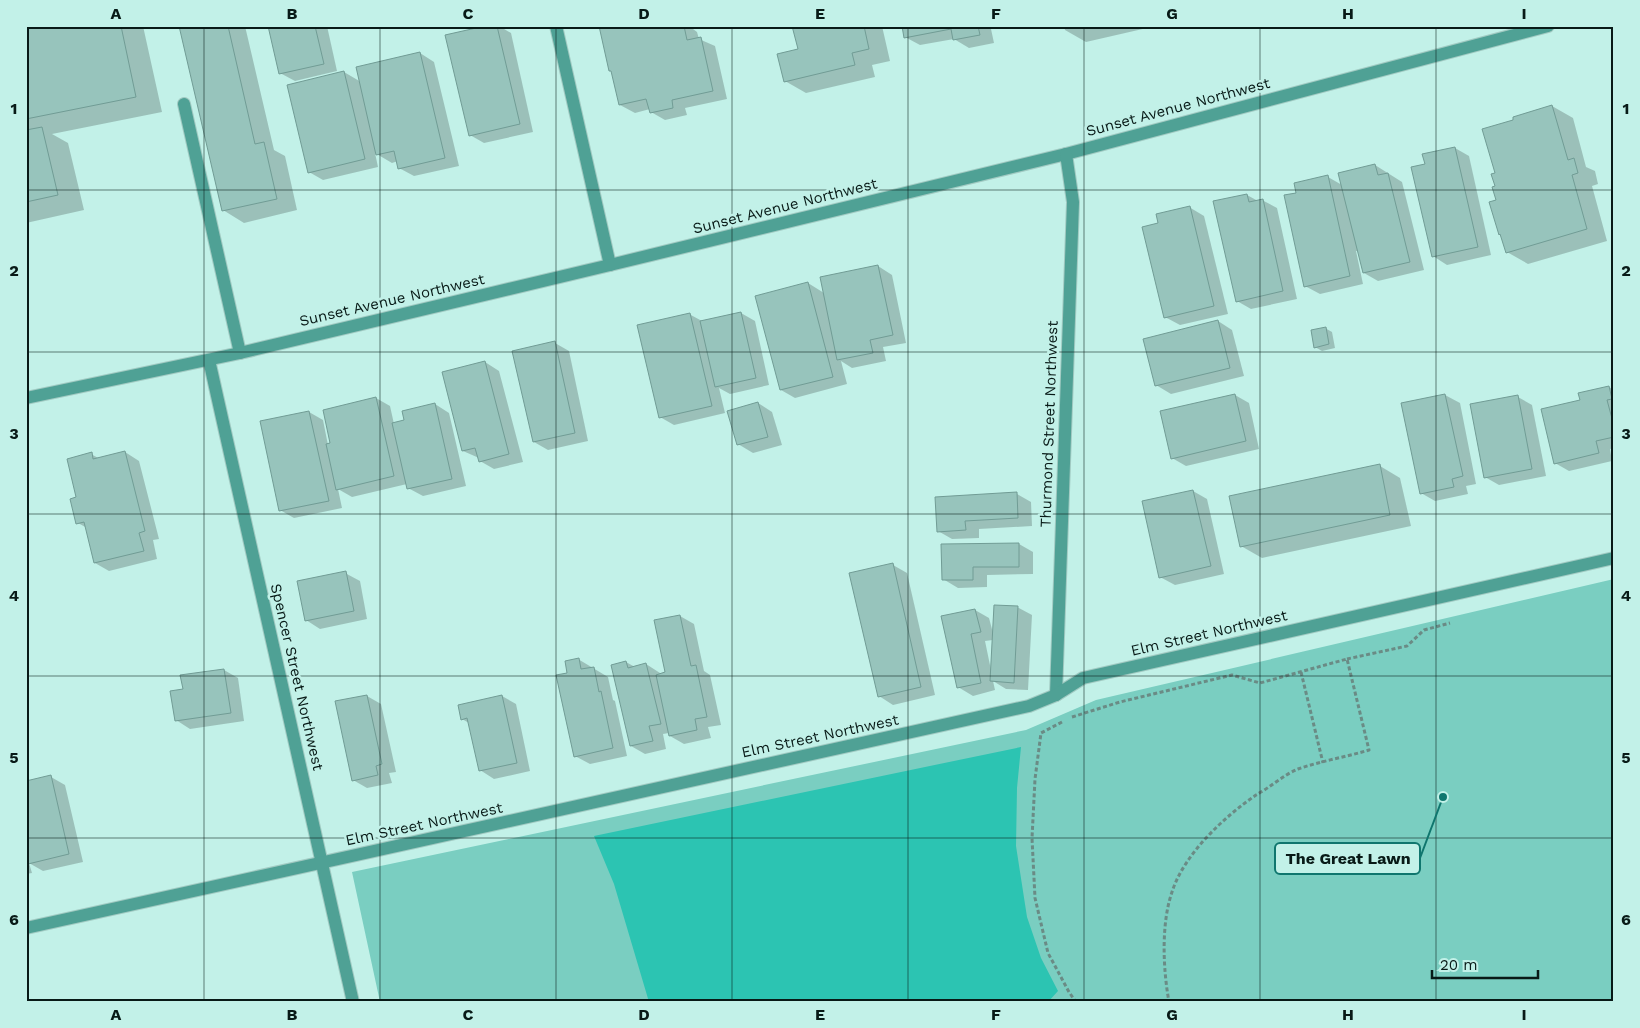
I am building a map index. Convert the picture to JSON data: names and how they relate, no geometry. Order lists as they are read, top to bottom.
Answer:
{
  "streets": {
    "street": [
      "Sunset Avenue Northwest",
      "Thurmond Street Northwest",
      "Elm Street Northwest",
      "Spencer Street Northwest"
    ]
  },
  "crossings": [
    ["Sunset Avenue Northwest", "Thurmond Street Northwest"],
    ["Sunset Avenue Northwest", "Spencer Street Northwest"],
    ["Thurmond Street Northwest", "Elm Street Northwest"],
    ["Elm Street Northwest", "Spencer Street Northwest"]
  ],
  "places": ["The Great Lawn"],
  "scale_bar": "20 m",
  "grid": {
    "columns": [
      "A",
      "B",
      "C",
      "D",
      "E",
      "F",
      "G",
      "H",
      "I"
    ],
    "rows": [
      "1",
      "2",
      "3",
      "4",
      "5",
      "6"
    ]
  }
}
